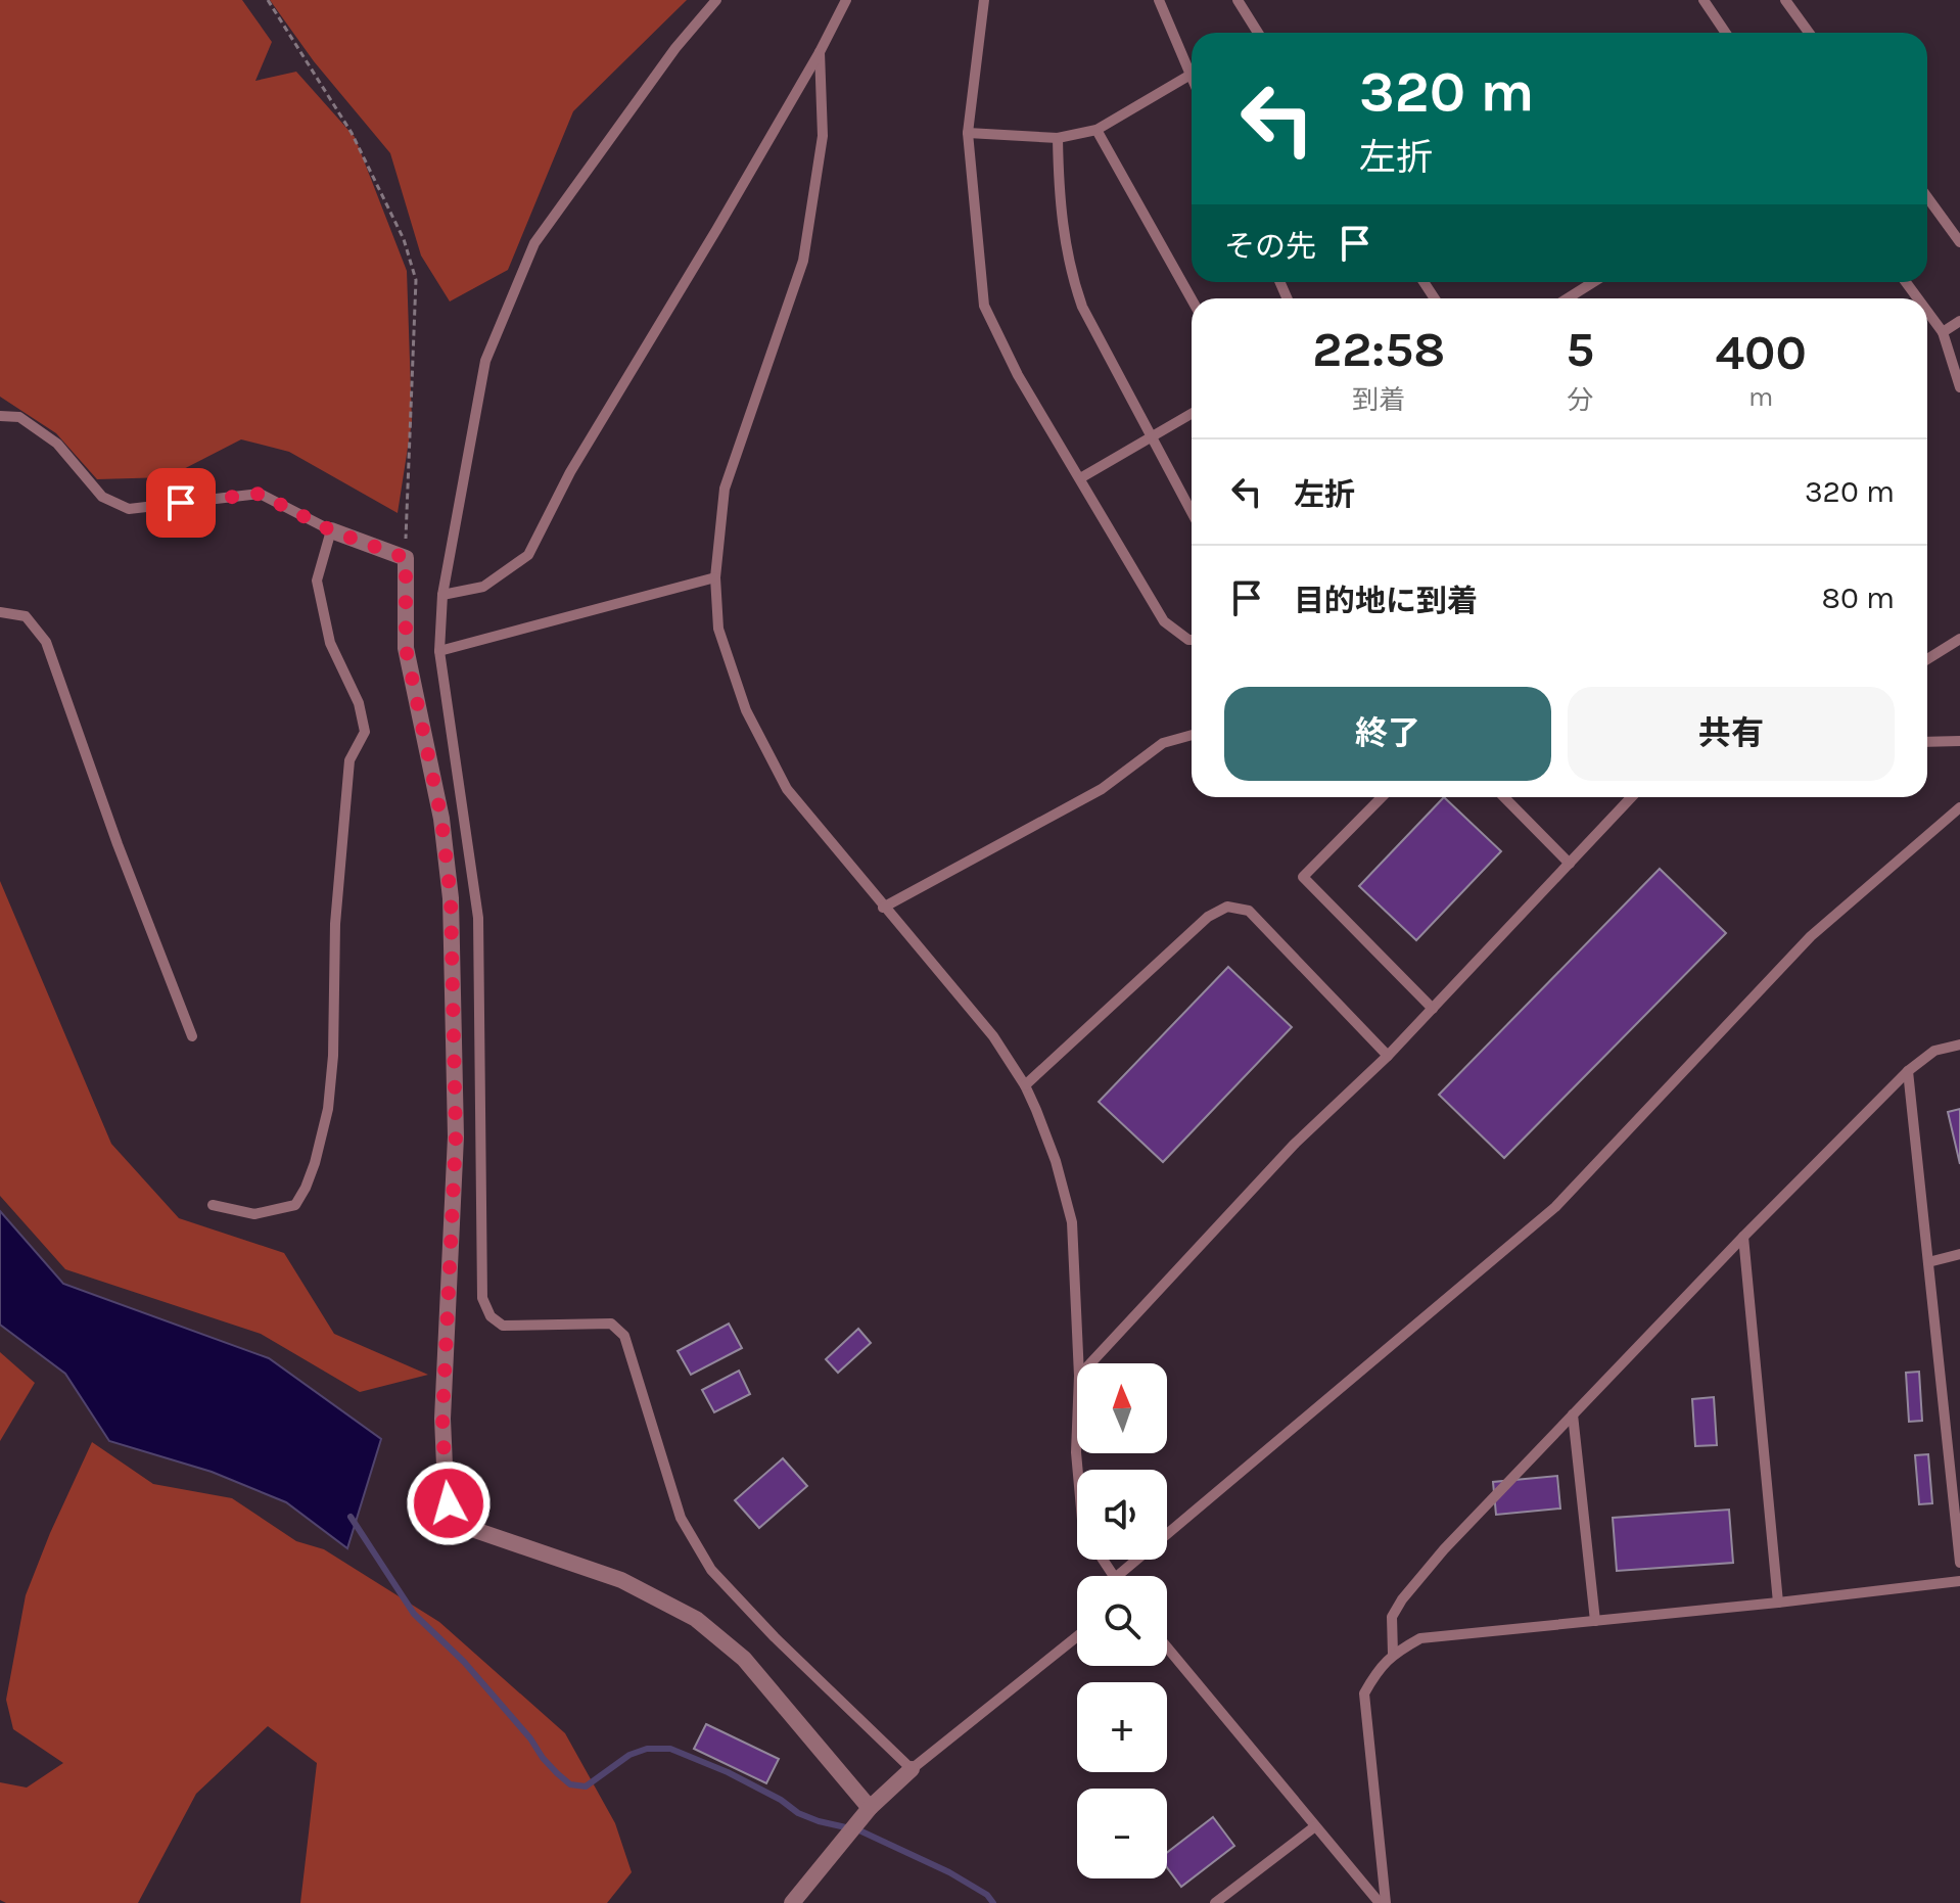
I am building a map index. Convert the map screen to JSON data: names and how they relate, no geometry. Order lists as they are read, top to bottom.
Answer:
{
  "north": "top",
  "page": {
    "turn": ["320 m", "左折"],
    "then": "その先",
    "eta": [
      "22:58",
      "到着",
      "5",
      "分",
      "400",
      "m"
    ],
    "list": [
      {
        "name": "左折",
        "value": "320 m"
      },
      {
        "name": "目的地に到着",
        "value": "80 m"
      }
    ],
    "buttons": ["終了", "共有"],
    "map_buttons": ["+", "−"]
  }
}
